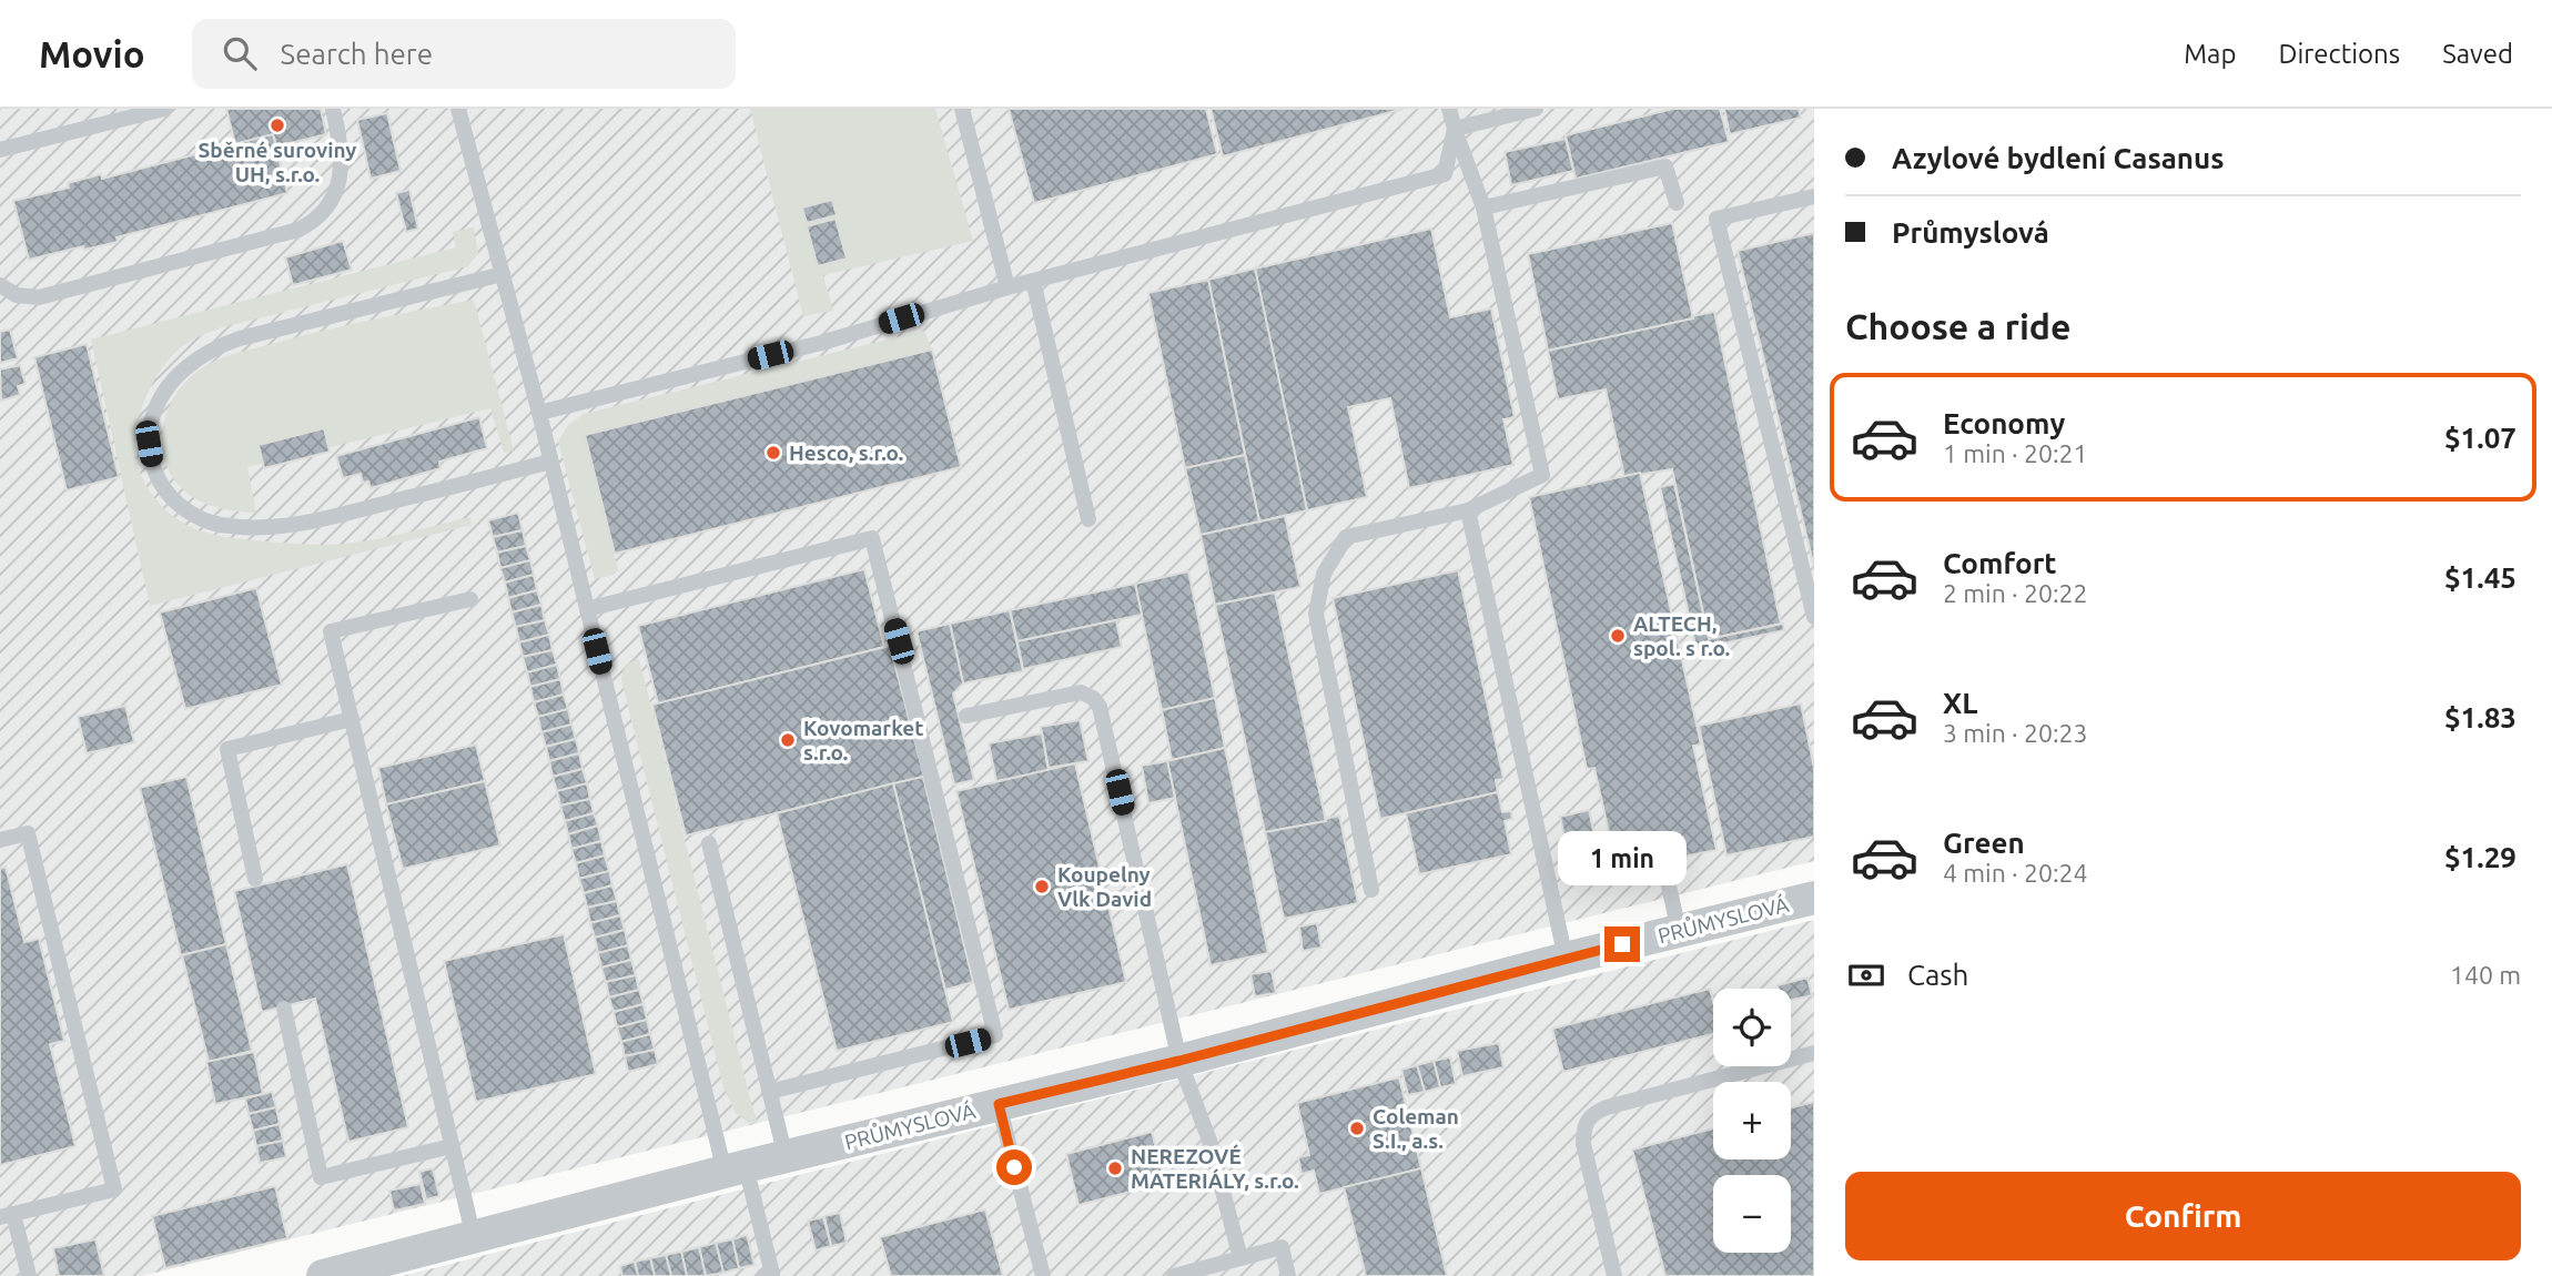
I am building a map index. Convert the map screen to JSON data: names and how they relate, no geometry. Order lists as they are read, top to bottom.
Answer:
{
  "streets": {
    "street": ["PRŮMYSLOVÁ"]
  },
  "places": [
    "Sběrné suroviny UH, s.r.o.",
    "Hesco, s.r.o.",
    "ALTECH, spol. s r.o.",
    "Kovomarket s.r.o.",
    "Koupelny Vlk David",
    "Coleman S.I., a.s.",
    "NEREZOVÉ MATERIÁLY, s.r.o."
  ],
  "page": {
    "header": "Movio",
    "search": "Search here",
    "nav": ["Map", "Directions", "Saved"],
    "banner": ["Azylové bydlení Casanus", "Průmyslová"],
    "heading": "Choose a ride",
    "list": [
      {
        "name": "Economy",
        "note": "1 min · 20:21",
        "value": "$1.07"
      },
      {
        "name": "Comfort",
        "note": "2 min · 20:22",
        "value": "$1.45"
      },
      {
        "name": "XL",
        "note": "3 min · 20:23",
        "value": "$1.83"
      },
      {
        "name": "Green",
        "note": "4 min · 20:24",
        "value": "$1.29"
      }
    ],
    "bubble": "1 min",
    "pay": ["Cash", "140 m"],
    "map_buttons": ["+", "−"],
    "buttons": "Confirm"
  }
}
